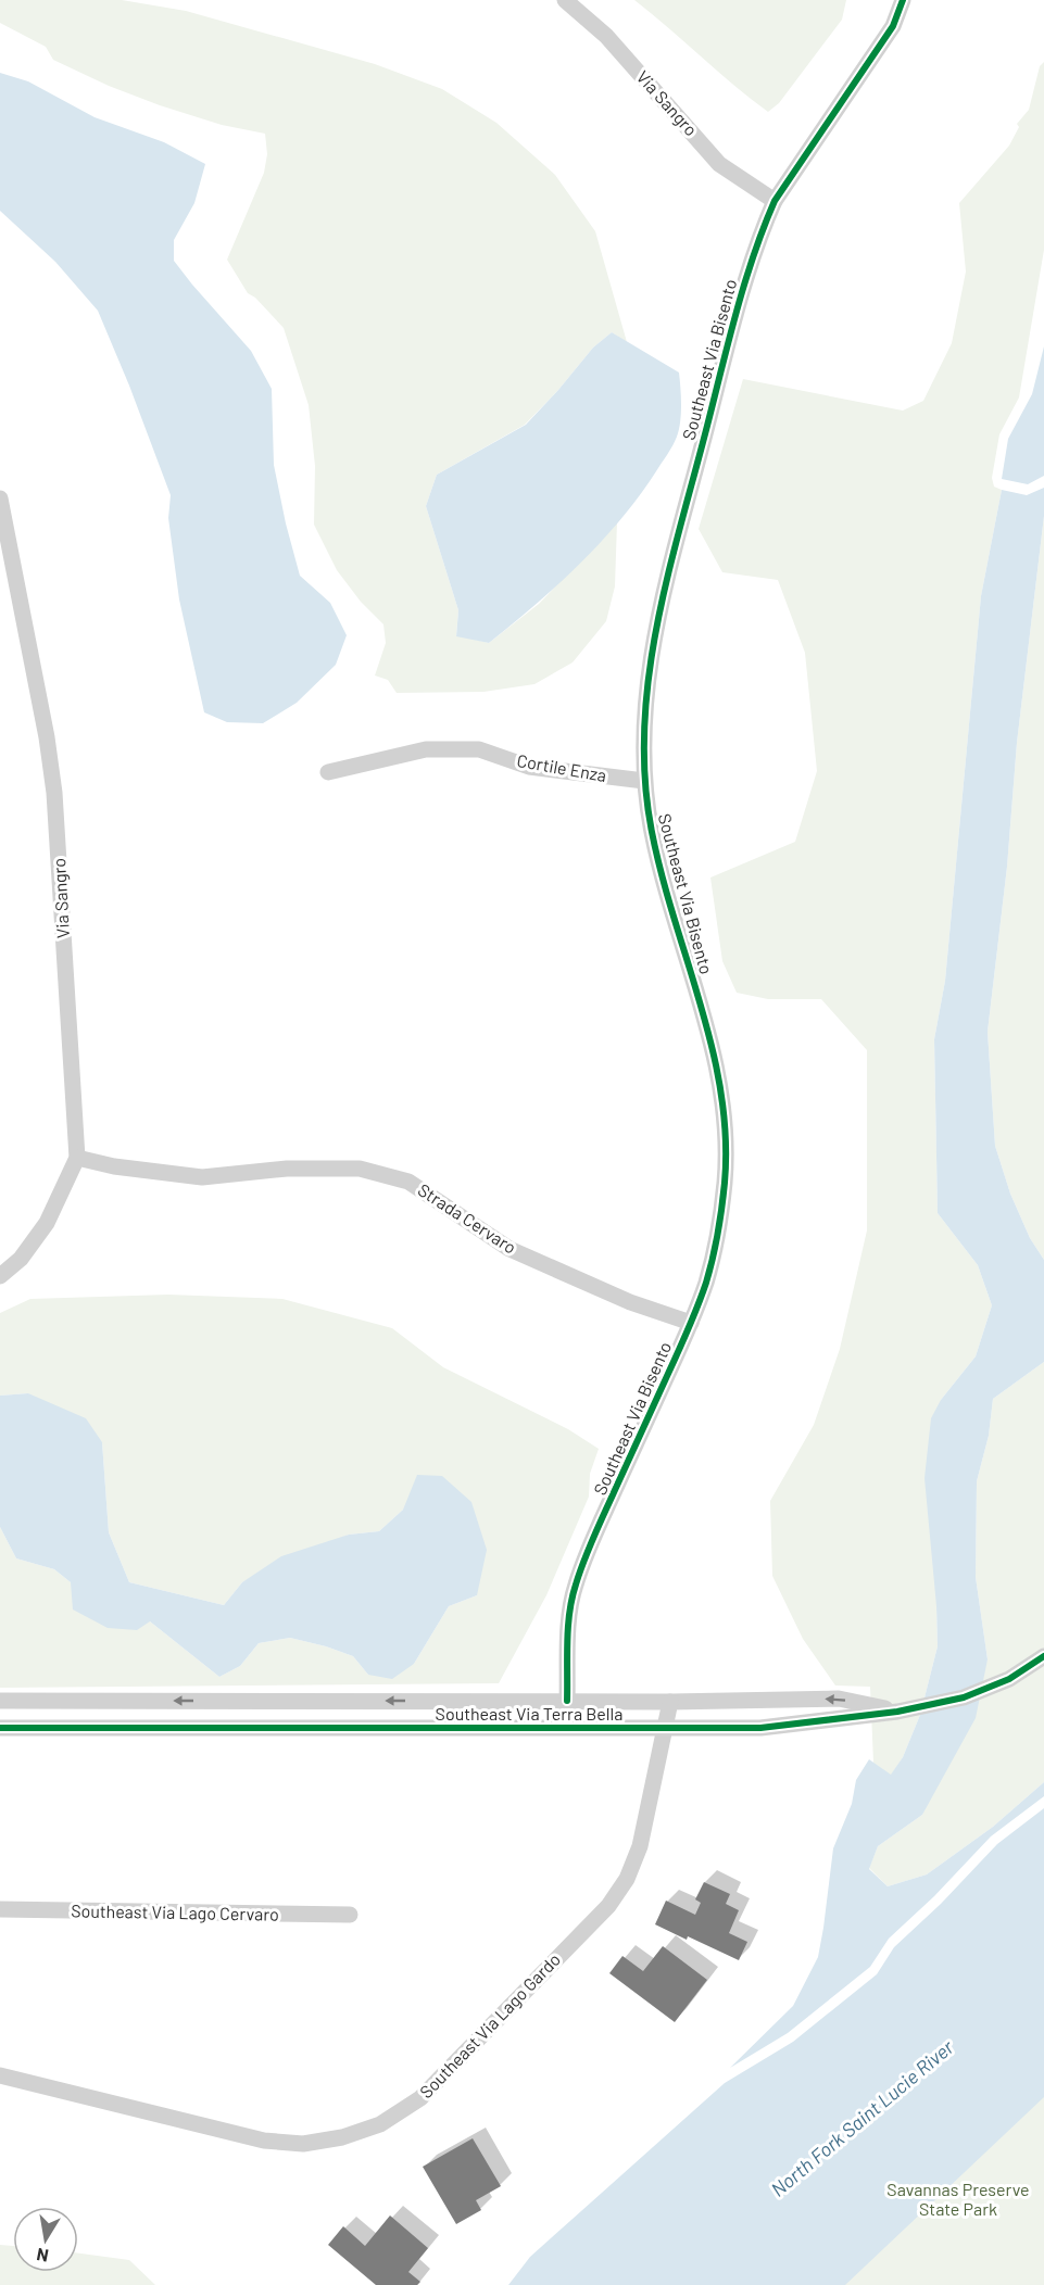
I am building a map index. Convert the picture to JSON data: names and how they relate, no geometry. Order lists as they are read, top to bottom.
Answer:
{
  "streets": {
    "street": [
      "Via Sangro",
      "Southeast Via Bisento",
      "Cortile Enza",
      "Strada Cervaro",
      "Southeast Via Terra Bella",
      "Southeast Via Lago Cervaro",
      "Southeast Via Lago Gardo"
    ]
  },
  "crossings": [
    ["Via Sangro", "Southeast Via Bisento"],
    ["Via Sangro", "Strada Cervaro"],
    ["Southeast Via Bisento", "Cortile Enza"],
    ["Southeast Via Bisento", "Strada Cervaro"],
    ["Southeast Via Bisento", "Southeast Via Terra Bella"],
    ["Southeast Via Terra Bella", "Southeast Via Lago Gardo"]
  ],
  "water": ["North Fork Saint Lucie River"],
  "parks": ["Savannas Preserve State Park"],
  "north": "bottom"
}
